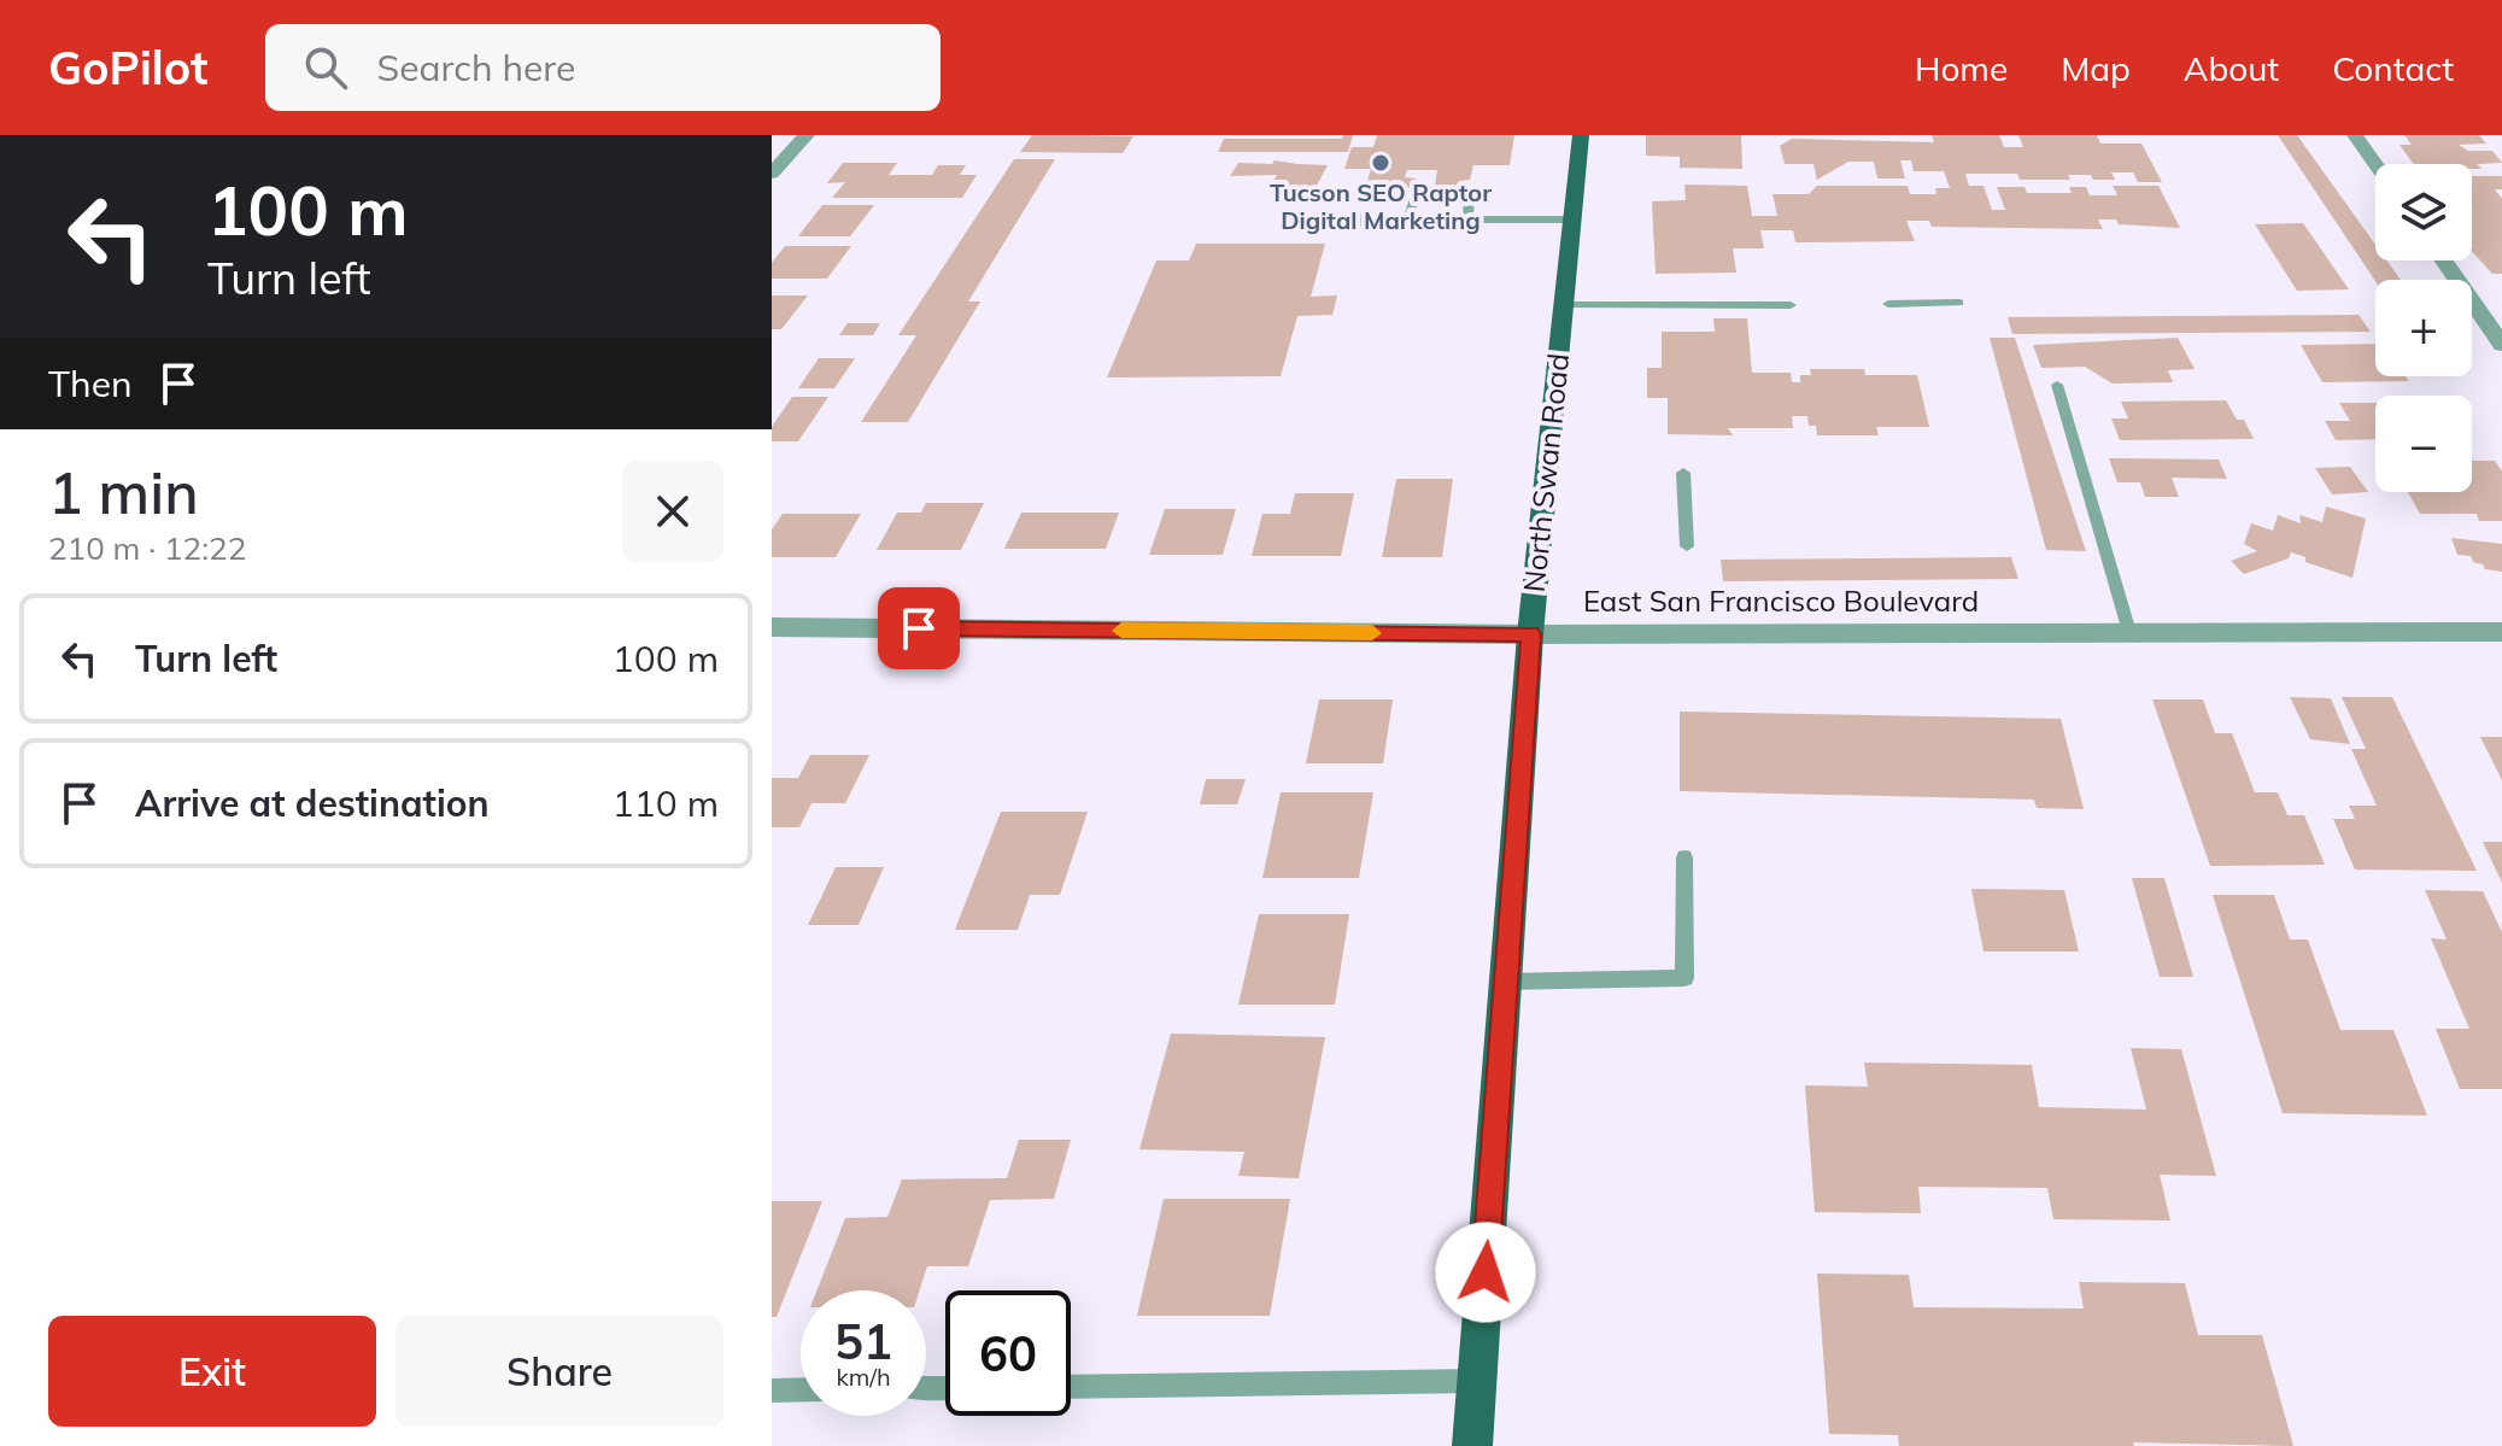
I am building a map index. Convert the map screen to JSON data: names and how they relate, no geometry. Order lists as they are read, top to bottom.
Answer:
{
  "streets": {
    "main road": ["North Swan Road"],
    "street": ["East San Francisco Boulevard"]
  },
  "crossings": [
    ["North Swan Road", "East San Francisco Boulevard"]
  ],
  "places": ["Tucson SEO Raptor Digital Marketing"],
  "page": {
    "header": "GoPilot",
    "search": "Search here",
    "nav": [
      "Home",
      "Map",
      "About",
      "Contact"
    ],
    "turn": ["100 m", "Turn left"],
    "map_buttons": ["+", "−"],
    "then": "Then",
    "heading": ["1 min", "210 m · 12:22"],
    "list": [
      {
        "name": "Turn left",
        "value": "100 m"
      },
      {
        "name": "Arrive at destination",
        "value": "110 m"
      }
    ],
    "speed": "51 km/h",
    "limit": "60",
    "buttons": ["Exit", "Share"]
  }
}
